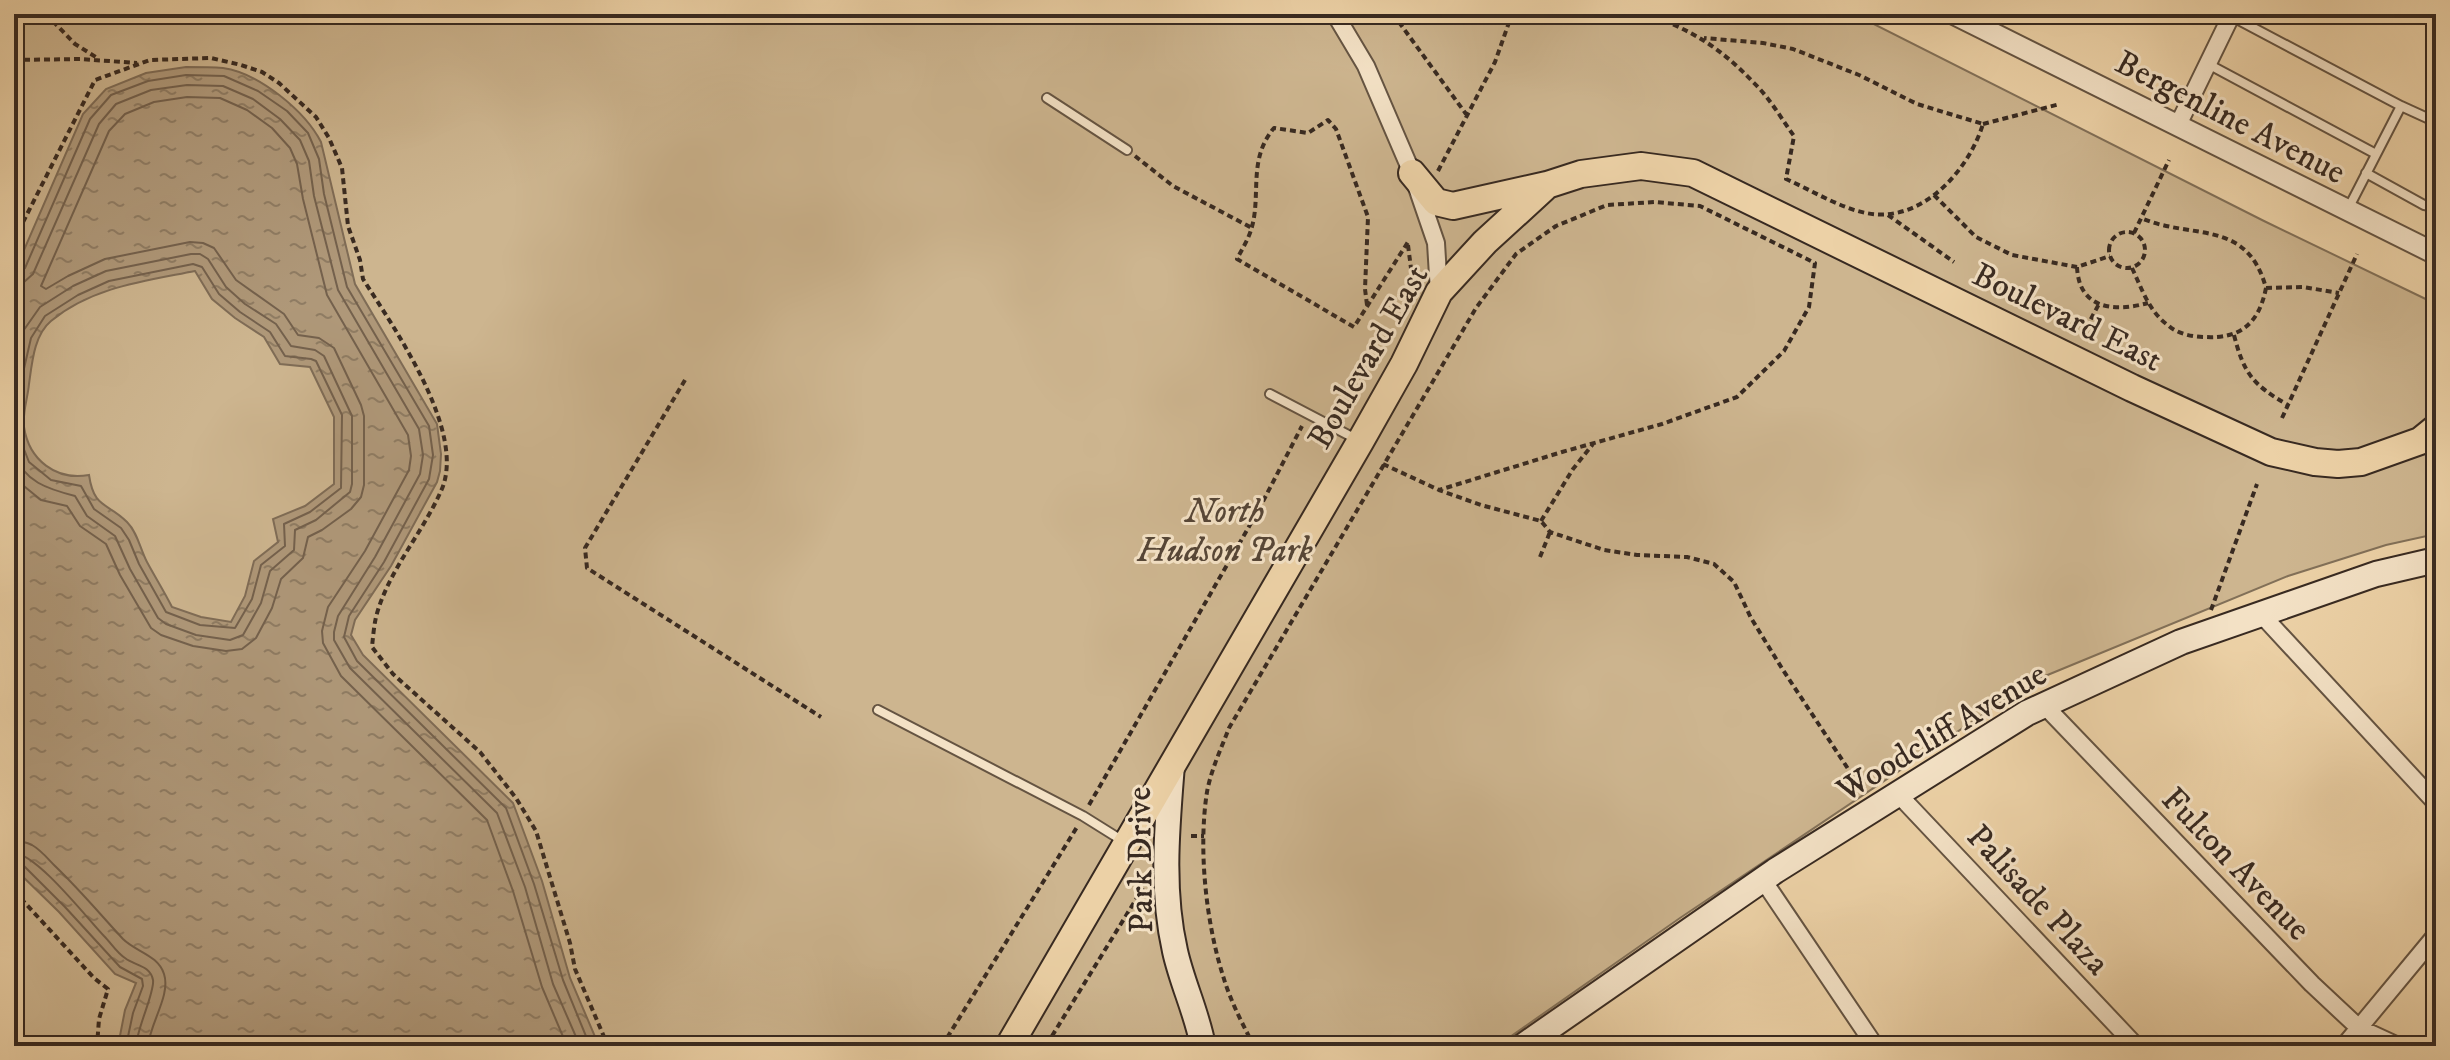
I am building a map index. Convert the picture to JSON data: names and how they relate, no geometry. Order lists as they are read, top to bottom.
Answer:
{
  "streets": {
    "main road": ["Boulevard East", "Woodcliff Avenue", "Park Drive"],
    "street": ["Bergenline Avenue", "Fulton Avenue", "Palisade Plaza"]
  },
  "crossings": [
    ["Boulevard East", "Park Drive"],
    ["Woodcliff Avenue", "Fulton Avenue"],
    ["Woodcliff Avenue", "Palisade Plaza"]
  ],
  "parks": ["North Hudson Park"]
}
